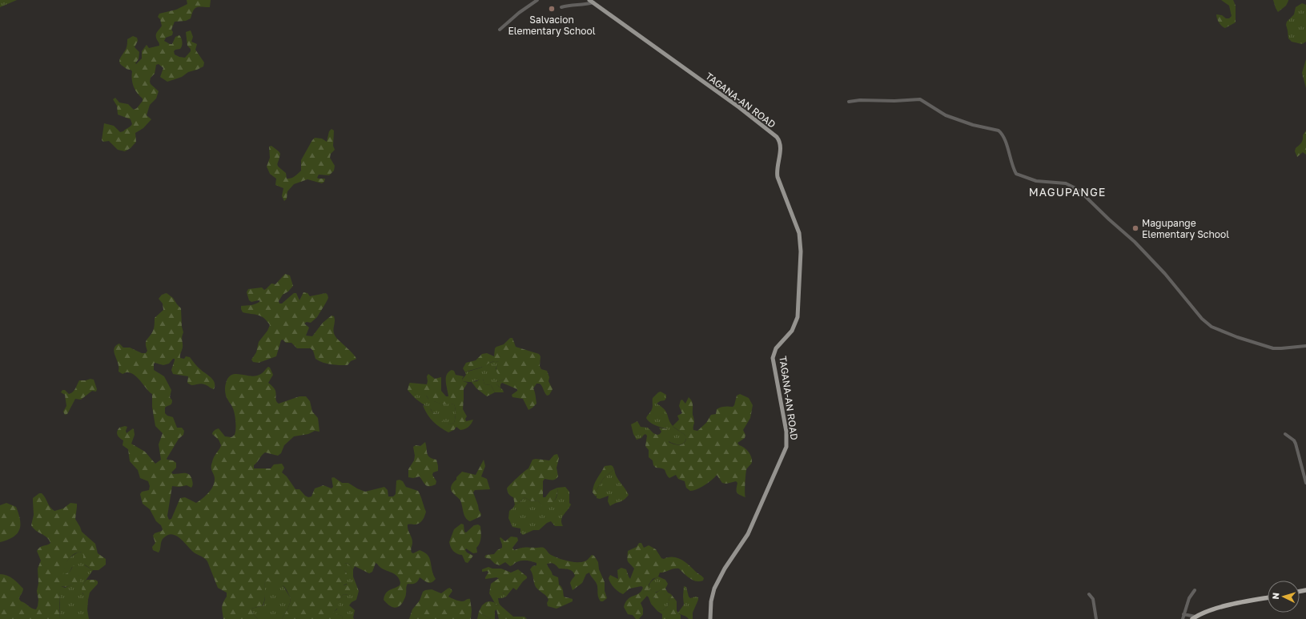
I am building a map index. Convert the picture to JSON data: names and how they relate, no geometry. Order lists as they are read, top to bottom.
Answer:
{
  "streets": {
    "main road": ["TAGANA-AN ROAD"]
  },
  "districts": ["MAGUPANGE"],
  "places": ["Salvacion Elementary School", "Magupange Elementary School"],
  "north": "left"
}
